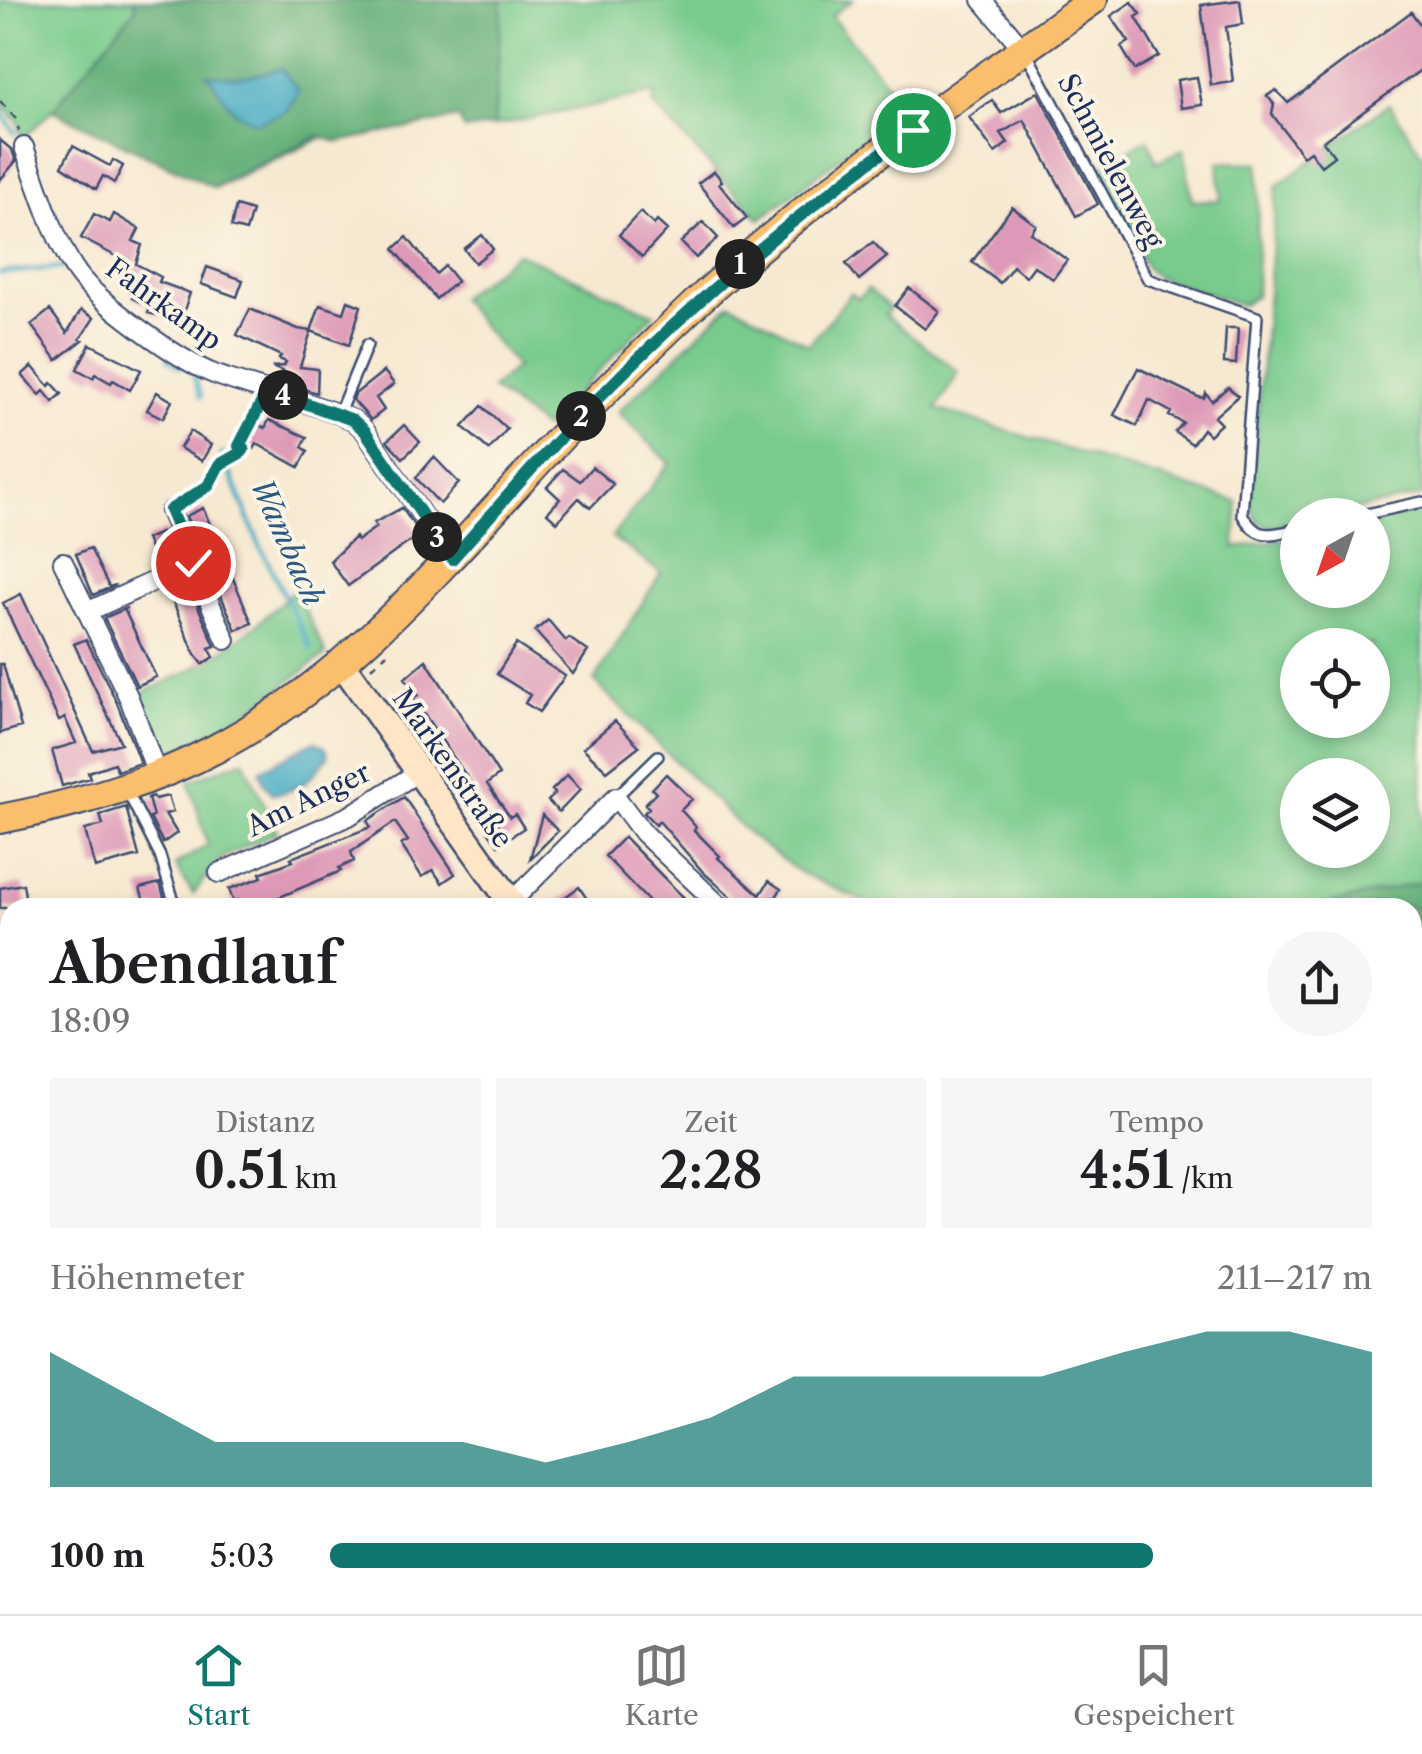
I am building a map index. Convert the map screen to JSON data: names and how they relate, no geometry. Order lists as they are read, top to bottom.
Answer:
{
  "streets": {
    "street": ["Fahrkamp", "Markenstraße", "Am Anger"],
    "lane": ["Schmielenweg"]
  },
  "crossings": [
    ["Markenstraße", "Am Anger"]
  ],
  "water": ["Wambach"],
  "north": "bottom left",
  "page": {
    "pins": [
      "1",
      "4",
      "2",
      "3"
    ],
    "heading": ["Abendlauf", "18:09"],
    "stats": [
      ["Distanz", "0.51 km"],
      ["Zeit", "2:28"],
      ["Tempo", "4:51 /km"]
    ],
    "chart": ["Höhenmeter", "211–217 m"],
    "list": [
      {
        "name": "100 m",
        "note": "5:03"
      }
    ],
    "tabs": ["Start", "Karte", "Gespeichert"]
  }
}
